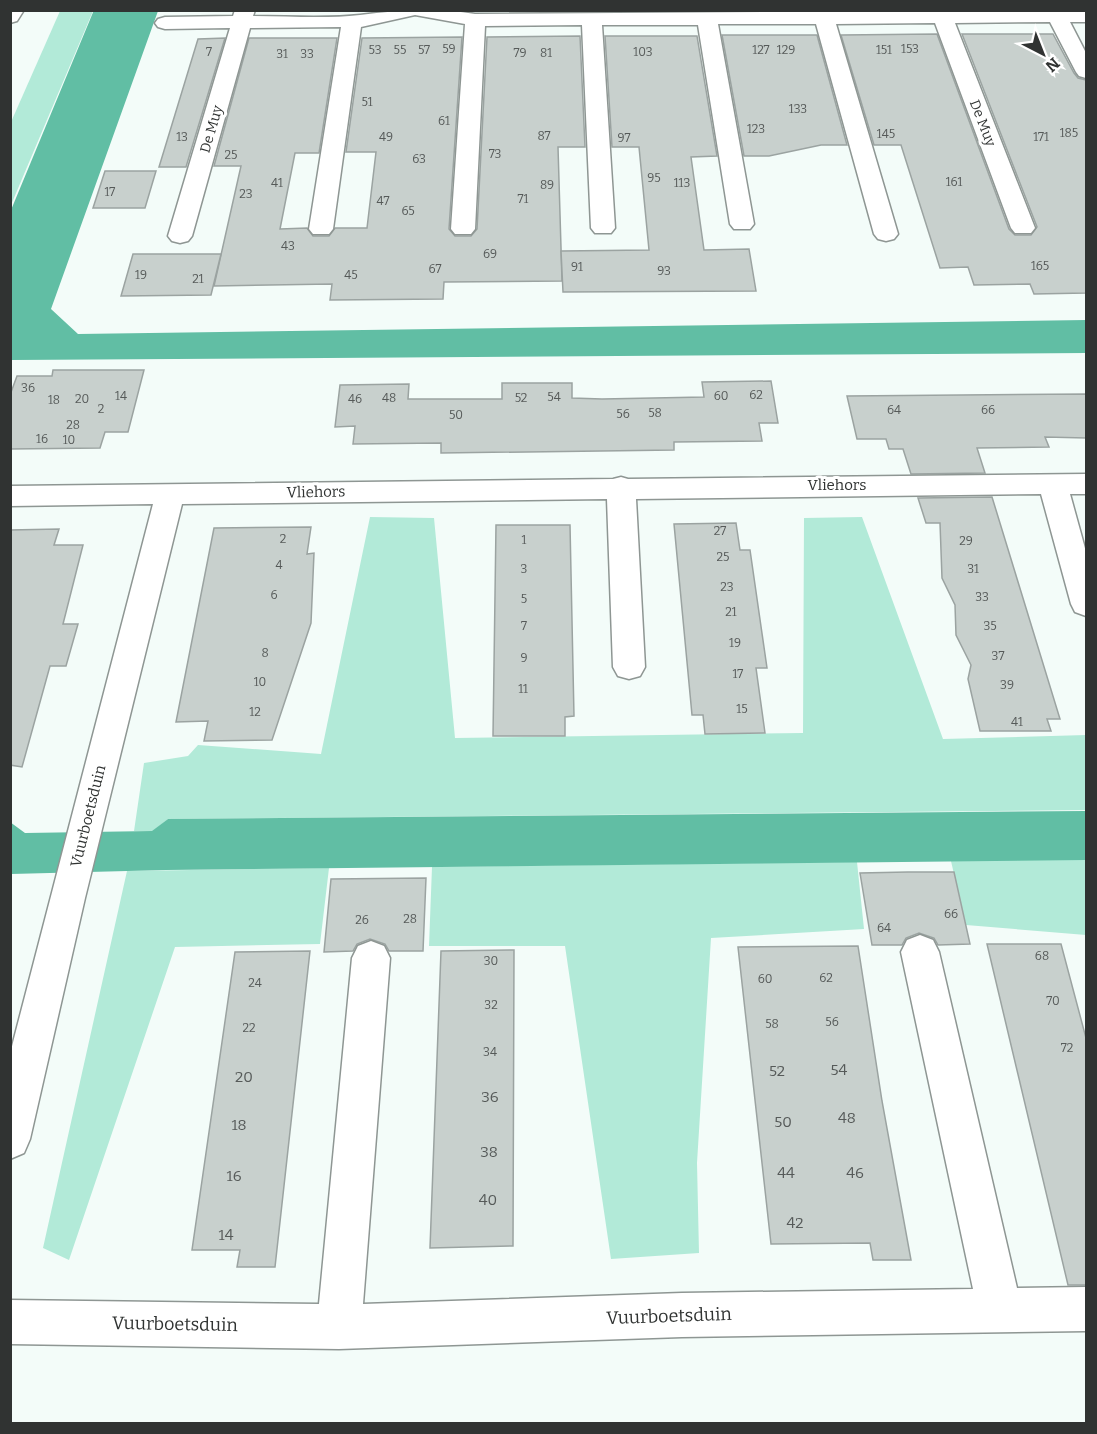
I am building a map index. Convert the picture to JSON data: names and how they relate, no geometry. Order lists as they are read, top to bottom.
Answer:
{
  "streets": {
    "street": ["De Muy", "Vliehors", "Vuurboetsduin"]
  },
  "crossings": [
    ["Vliehors", "Vuurboetsduin"]
  ],
  "house_numbers": [
    "59",
    "153",
    "53",
    "55",
    "57",
    "127",
    "129",
    "151",
    "7",
    "103",
    "79",
    "81",
    "31",
    "33",
    "51",
    "133",
    "61",
    "123",
    "185",
    "145",
    "87",
    "13",
    "49",
    "171",
    "97",
    "73",
    "25",
    "63",
    "95",
    "161",
    "41",
    "113",
    "89",
    "17",
    "23",
    "71",
    "47",
    "65",
    "43",
    "69",
    "165",
    "91",
    "67",
    "93",
    "19",
    "45",
    "21",
    "36",
    "62",
    "14",
    "60",
    "54",
    "48",
    "52",
    "20",
    "46",
    "18",
    "2",
    "64",
    "66",
    "58",
    "56",
    "50",
    "28",
    "16",
    "10",
    "27",
    "2",
    "1",
    "29",
    "25",
    "4",
    "3",
    "31",
    "23",
    "6",
    "33",
    "5",
    "21",
    "7",
    "35",
    "19",
    "8",
    "37",
    "9",
    "17",
    "10",
    "39",
    "11",
    "15",
    "12",
    "41",
    "66",
    "28",
    "26",
    "64",
    "68",
    "30",
    "62",
    "60",
    "24",
    "70",
    "32",
    "56",
    "58",
    "22",
    "72",
    "34",
    "54",
    "52",
    "20",
    "36",
    "48",
    "50",
    "18",
    "38",
    "44",
    "46",
    "16",
    "40",
    "42",
    "14"
  ],
  "north": "bottom right"
}
